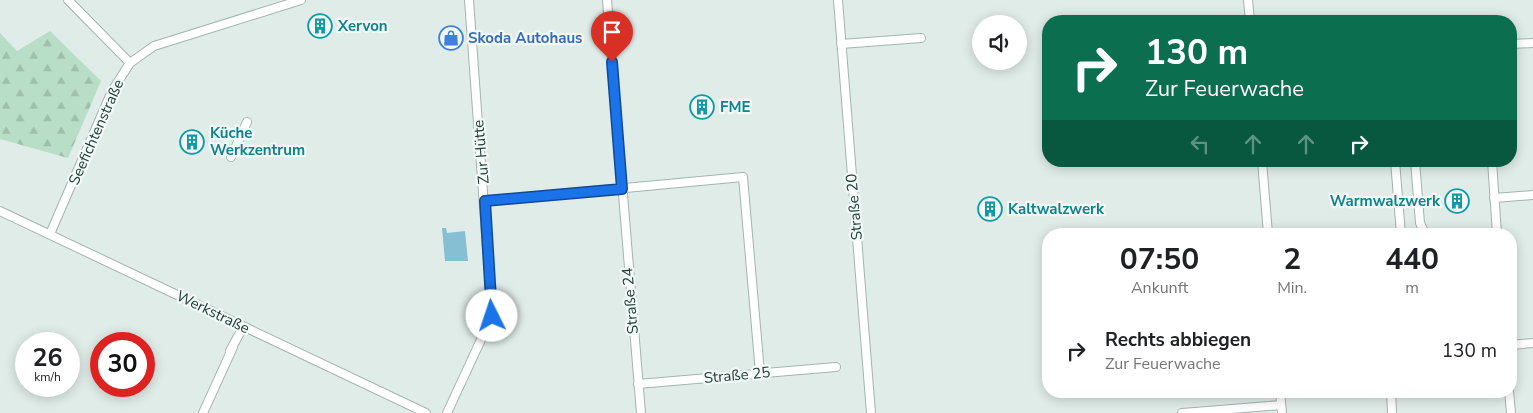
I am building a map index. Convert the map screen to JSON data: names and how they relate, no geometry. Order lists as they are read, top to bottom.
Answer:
{
  "streets": {
    "street": [
      "Seefichtenstraße",
      "Zur Hütte",
      "Straße 20",
      "Straße 24",
      "Werkstraße",
      "Straße 25"
    ]
  },
  "crossings": [
    ["Seefichtenstraße", "Werkstraße"],
    ["Straße 24", "Straße 25"]
  ],
  "places": {
    "building": [
      "Xervon",
      "FME",
      "Küche Werkzentrum",
      "Warmwalzwerk",
      "Kaltwalzwerk"
    ],
    "shop": ["Skoda Autohaus"]
  },
  "page": {
    "turn": ["130 m", "Zur Feuerwache"],
    "eta": [
      "07:50",
      "Ankunft",
      "2",
      "Min.",
      "440",
      "m"
    ],
    "list": [
      {
        "name": "Rechts abbiegen",
        "note": "Zur Feuerwache",
        "value": "130 m"
      }
    ],
    "speed": "26 km/h",
    "limit": "30"
  }
}
